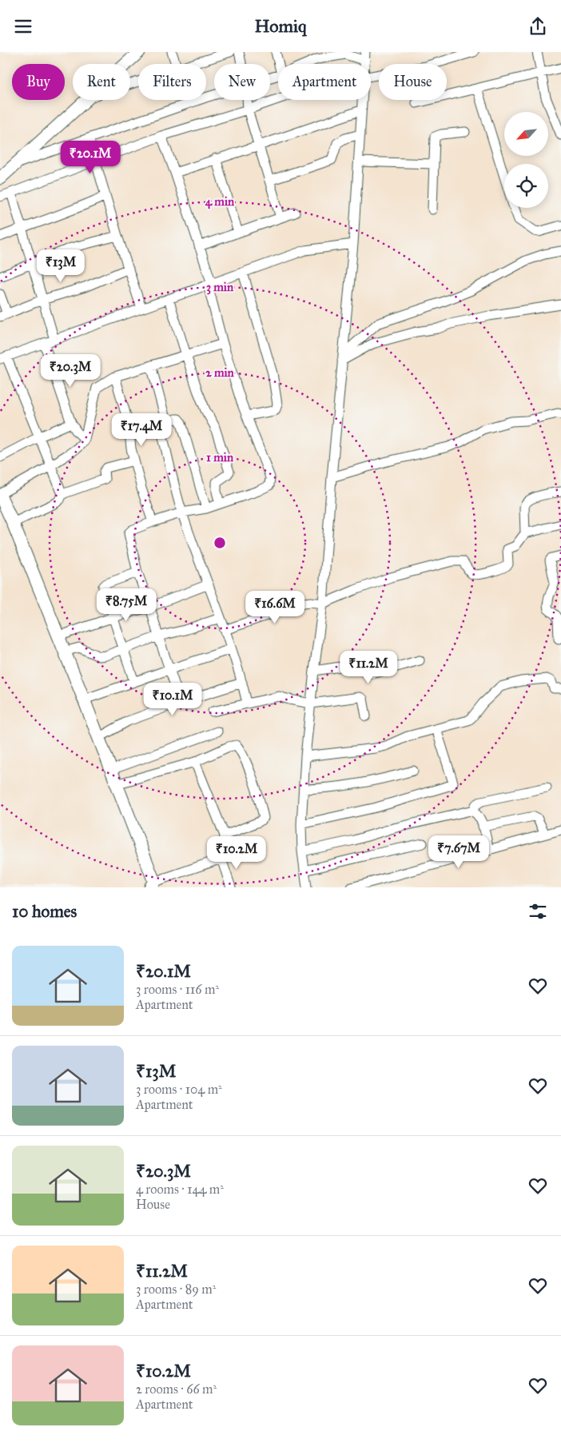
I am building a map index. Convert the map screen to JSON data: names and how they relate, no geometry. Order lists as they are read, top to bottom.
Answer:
{
  "north": "bottom left",
  "page": {
    "header": "Homiq",
    "chip": [
      "Buy",
      "Rent",
      "Filters",
      "New",
      "Apartment",
      "House"
    ],
    "price": [
      "₹20.1M",
      "₹13M",
      "₹20.3M",
      "₹17.4M",
      "₹8.75M",
      "₹16.6M",
      "₹11.2M",
      "₹10.1M",
      "₹7.67M",
      "₹10.2M"
    ],
    "heading": "10 homes",
    "list": [
      {
        "name": "₹20.1M",
        "note": "3 rooms · 116 m² · Apartment"
      },
      {
        "name": "₹13M",
        "note": "3 rooms · 104 m² · Apartment"
      },
      {
        "name": "₹20.3M",
        "note": "4 rooms · 144 m² · House"
      },
      {
        "name": "₹11.2M",
        "note": "3 rooms · 89 m² · Apartment"
      },
      {
        "name": "₹10.2M",
        "note": "2 rooms · 66 m² · Apartment"
      }
    ]
  },
  "rings": [
    "4 min",
    "3 min",
    "2 min",
    "1 min"
  ]
}
